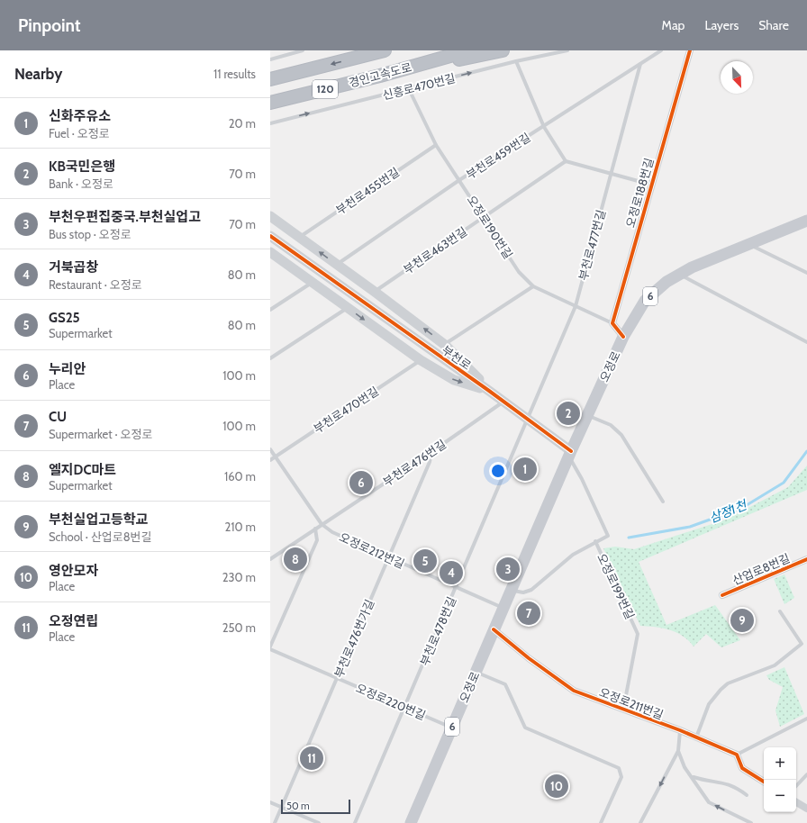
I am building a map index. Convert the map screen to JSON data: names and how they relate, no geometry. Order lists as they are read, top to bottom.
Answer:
{
  "streets": {
    "highway": ["경인고속도로", "120"],
    "main road": ["6", "오정로"],
    "street": [
      "오정로188번길",
      "부천로",
      "산업로8번길",
      "오정로211번길"
    ],
    "lane": [
      "신흥로470번길",
      "부천로459번길",
      "부천로455번길",
      "오정로190번길",
      "부천로477번길",
      "부천로463번길",
      "부천로470번길",
      "부천로476번길",
      "오정로212번길",
      "오정로199번길",
      "부천로478번길",
      "부천로476번가길",
      "오정로220번길"
    ]
  },
  "crossings": [
    ["신흥로470번길", "오정로190번길"],
    ["부천로459번길", "오정로190번길"],
    ["부천로459번길", "부천로477번길"],
    ["부천로455번길", "오정로190번길"],
    ["오정로188번길", "오정로190번길"],
    ["오정로190번길", "부천로477번길"],
    ["오정로190번길", "부천로463번길"],
    ["오정로190번길", "부천로"],
    ["부천로477번길", "부천로"],
    ["부천로477번길", "부천로478번길"],
    ["부천로", "오정로"],
    ["부천로", "부천로476번길"],
    ["부천로", "오정로199번길"],
    ["부천로", "부천로478번길"],
    ["오정로", "오정로212번길"],
    ["오정로", "오정로199번길"],
    ["오정로", "오정로220번길"],
    ["오정로", "오정로211번길"],
    ["부천로470번길", "오정로212번길"],
    ["부천로476번길", "오정로212번길"],
    ["부천로476번길", "부천로476번가길"],
    ["오정로212번길", "부천로478번길"],
    ["오정로212번길", "부천로476번가길"],
    ["오정로199번길", "오정로211번길"],
    ["부천로478번길", "오정로220번길"],
    ["부천로476번가길", "오정로220번길"]
  ],
  "one_way": ["신흥로470번길"],
  "water": ["삼정1천"],
  "scale_bar": "50 m",
  "north": "bottom right",
  "page": {
    "header": "Pinpoint",
    "nav": ["Map", "Layers", "Share"],
    "heading": ["Nearby", "11 results"],
    "list": [
      {
        "mark": "1",
        "name": "신화주유소",
        "note": "Fuel · 오정로",
        "value": "20 m"
      },
      {
        "mark": "2",
        "name": "KB국민은행",
        "note": "Bank · 오정로",
        "value": "70 m"
      },
      {
        "mark": "3",
        "name": "부천우편집중국.부천실업고",
        "note": "Bus stop · 오정로",
        "value": "70 m"
      },
      {
        "mark": "4",
        "name": "거북곱창",
        "note": "Restaurant · 오정로",
        "value": "80 m"
      },
      {
        "mark": "5",
        "name": "GS25",
        "note": "Supermarket",
        "value": "80 m"
      },
      {
        "mark": "6",
        "name": "누리안",
        "note": "Place",
        "value": "100 m"
      },
      {
        "mark": "7",
        "name": "CU",
        "note": "Supermarket · 오정로",
        "value": "100 m"
      },
      {
        "mark": "8",
        "name": "엘지DC마트",
        "note": "Supermarket",
        "value": "160 m"
      },
      {
        "mark": "9",
        "name": "부천실업고등학교",
        "note": "School · 산업로8번길",
        "value": "210 m"
      },
      {
        "mark": "10",
        "name": "영안모자",
        "note": "Place",
        "value": "230 m"
      },
      {
        "mark": "11",
        "name": "오정연립",
        "note": "Place",
        "value": "250 m"
      }
    ],
    "pins": [
      "2",
      "1",
      "6",
      "8",
      "5",
      "3",
      "4",
      "7",
      "9",
      "11",
      "10"
    ],
    "map_buttons": ["+", "−"],
    "scale": "50 m"
  }
}
